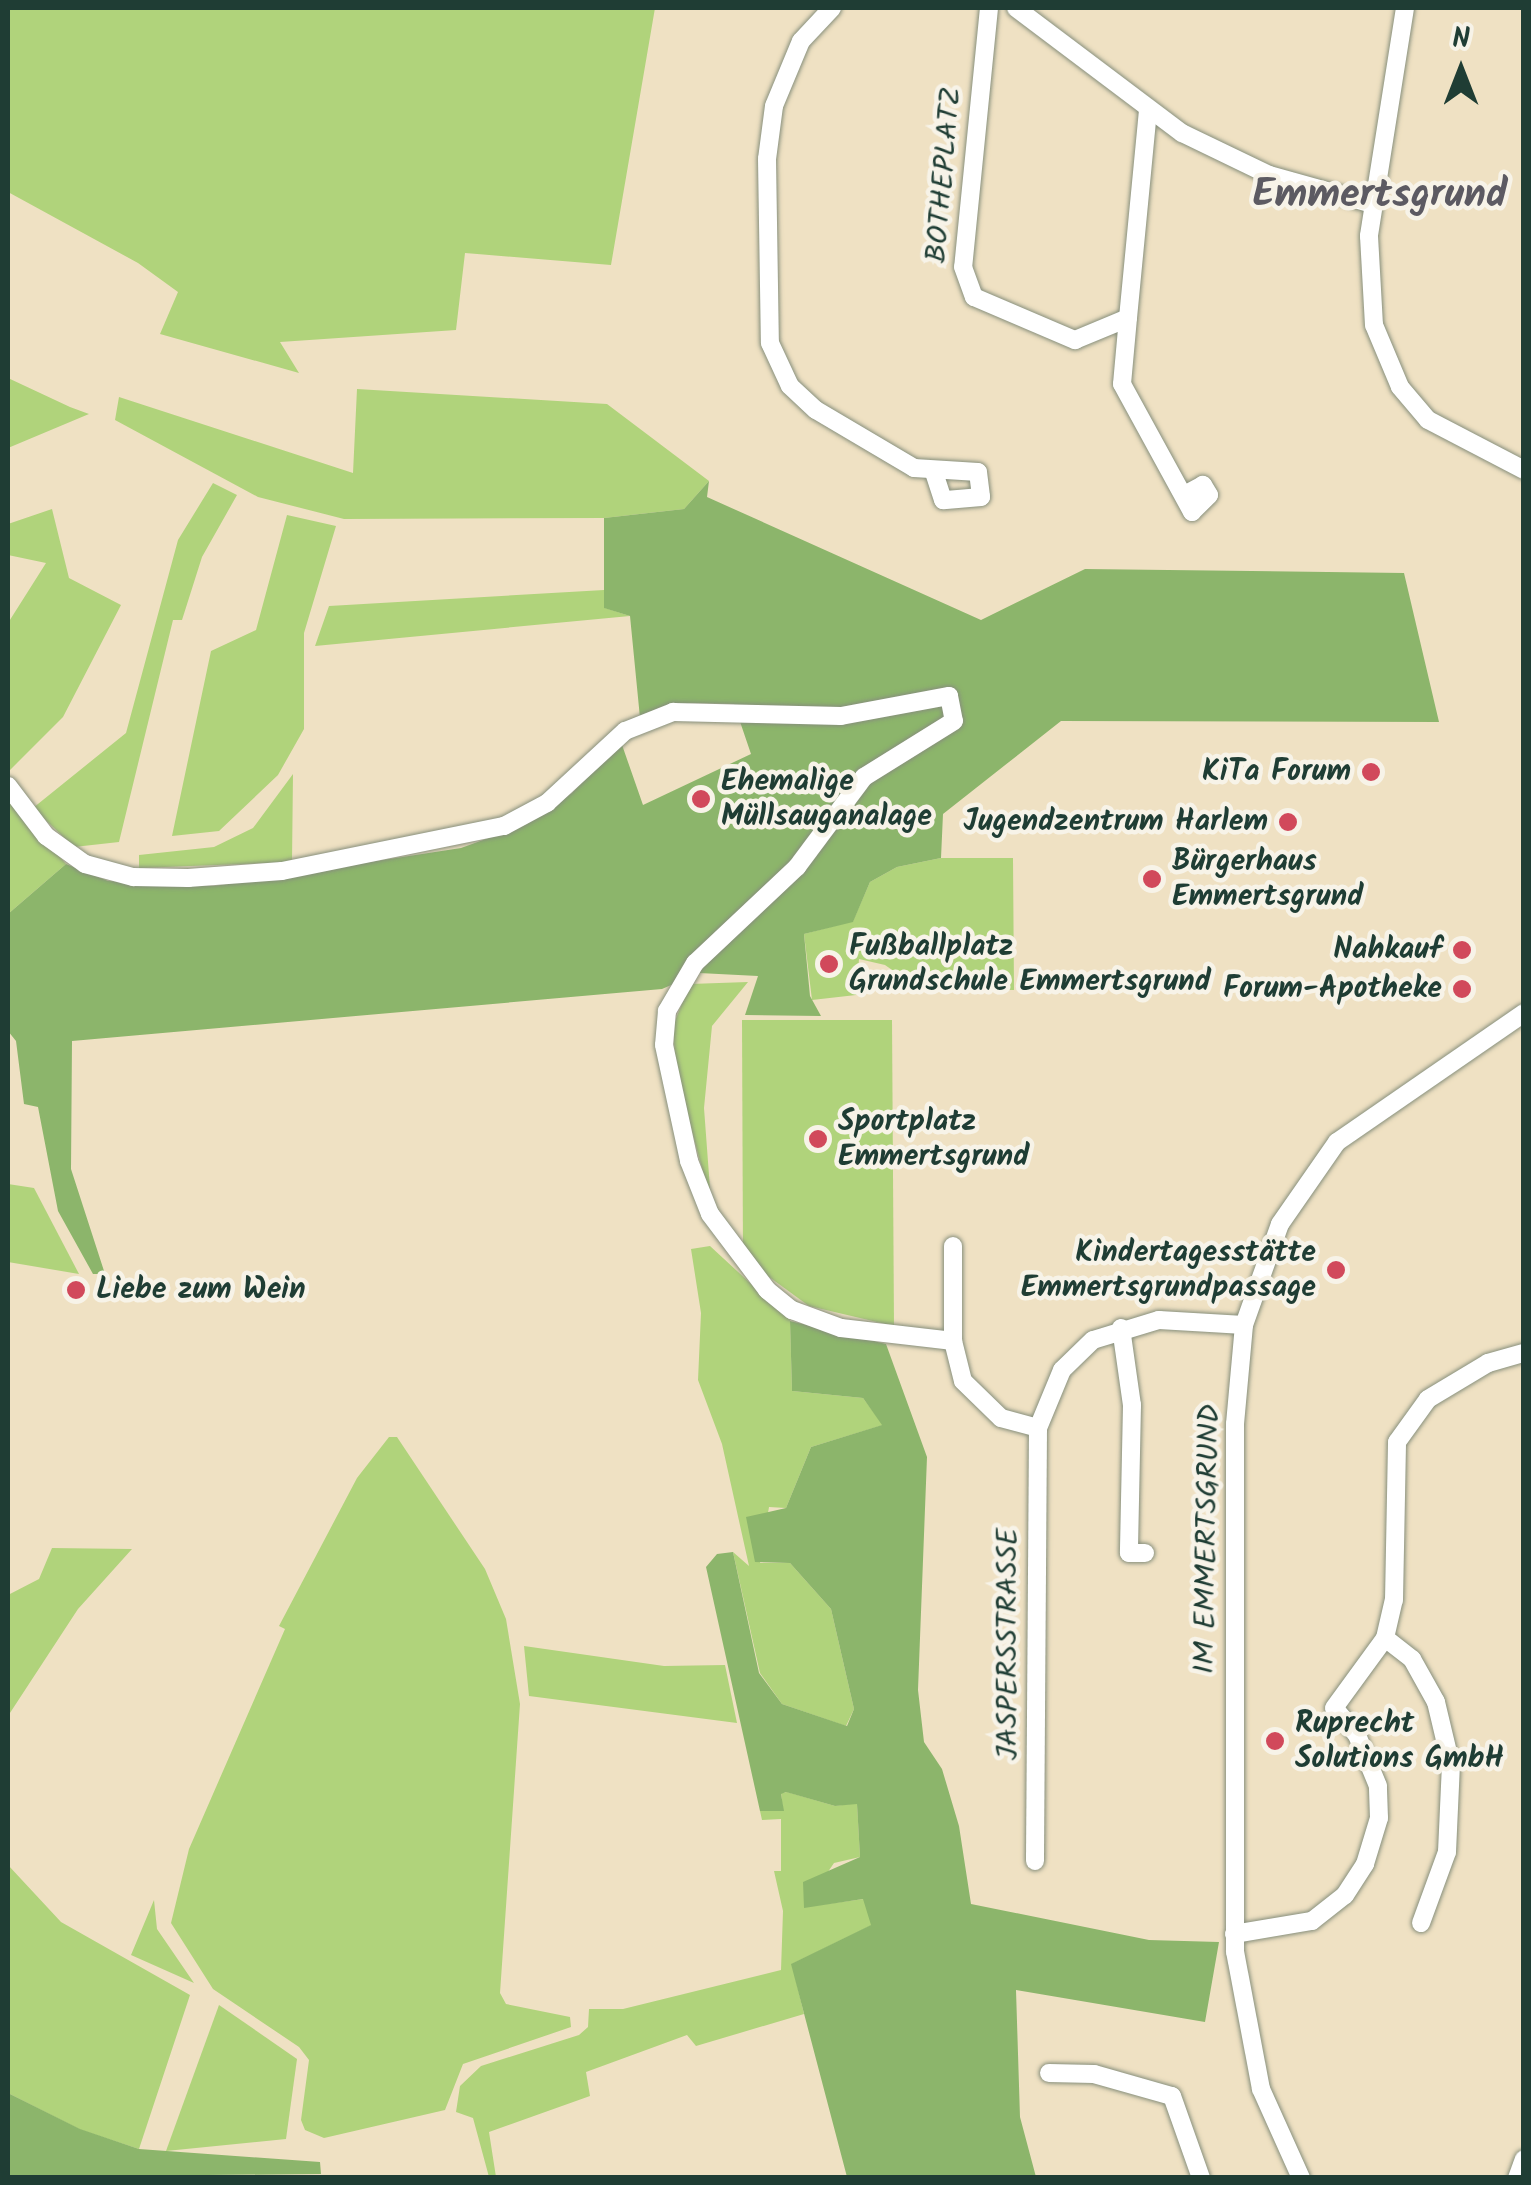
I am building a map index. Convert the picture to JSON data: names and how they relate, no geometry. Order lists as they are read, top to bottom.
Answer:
{
  "streets": {
    "street": ["BOTHEPLATZ", "IM EMMERTSGRUND", "JASPERSSTRASSE"]
  },
  "crossings": [
    ["IM EMMERTSGRUND", "JASPERSSTRASSE"]
  ],
  "districts": ["Emmertsgrund"],
  "places": [
    "KiTa Forum",
    "Ehemalige Müllsauganalage",
    "Jugendzentrum Harlem",
    "Bürgerhaus Emmertsgrund",
    "Nahkauf",
    "Fußballplatz Grundschule Emmertsgrund",
    "Forum-Apotheke",
    "Sportplatz Emmertsgrund",
    "Kindertagesstätte Emmertsgrundpassage",
    "Liebe zum Wein",
    "Ruprecht Solutions GmbH"
  ],
  "north": "top"
}
